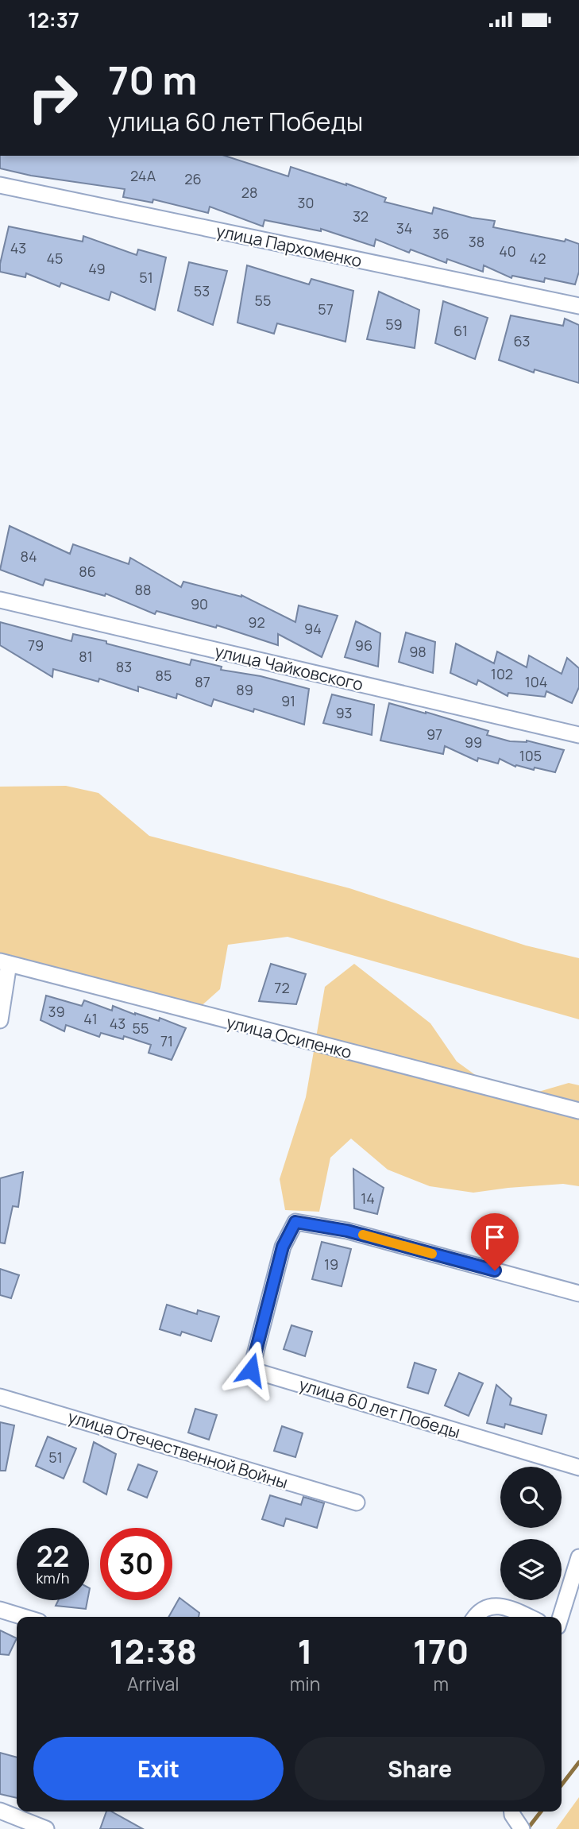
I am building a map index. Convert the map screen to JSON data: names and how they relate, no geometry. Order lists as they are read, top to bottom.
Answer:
{
  "streets": {
    "street": [
      "улица Пархоменко",
      "улица Чайковского",
      "улица Осипенко",
      "улица 60 лет Победы",
      "улица Отечественной Войны"
    ]
  },
  "house_numbers": [
    "24А",
    "26",
    "28",
    "30",
    "32",
    "34",
    "36",
    "38",
    "43",
    "40",
    "45",
    "42",
    "49",
    "51",
    "53",
    "55",
    "57",
    "59",
    "61",
    "63",
    "84",
    "86",
    "88",
    "90",
    "92",
    "94",
    "79",
    "96",
    "98",
    "81",
    "83",
    "102",
    "85",
    "87",
    "104",
    "89",
    "91",
    "93",
    "97",
    "99",
    "105",
    "72",
    "39",
    "41",
    "43",
    "55",
    "71",
    "14",
    "19",
    "51"
  ],
  "page": {
    "status": "12:37",
    "turn": ["70 m", "улица 60 лет Победы"],
    "speed": "22 km/h",
    "limit": "30",
    "eta": [
      "12:38",
      "Arrival",
      "1",
      "min",
      "170",
      "m"
    ],
    "buttons": ["Exit", "Share"]
  }
}
